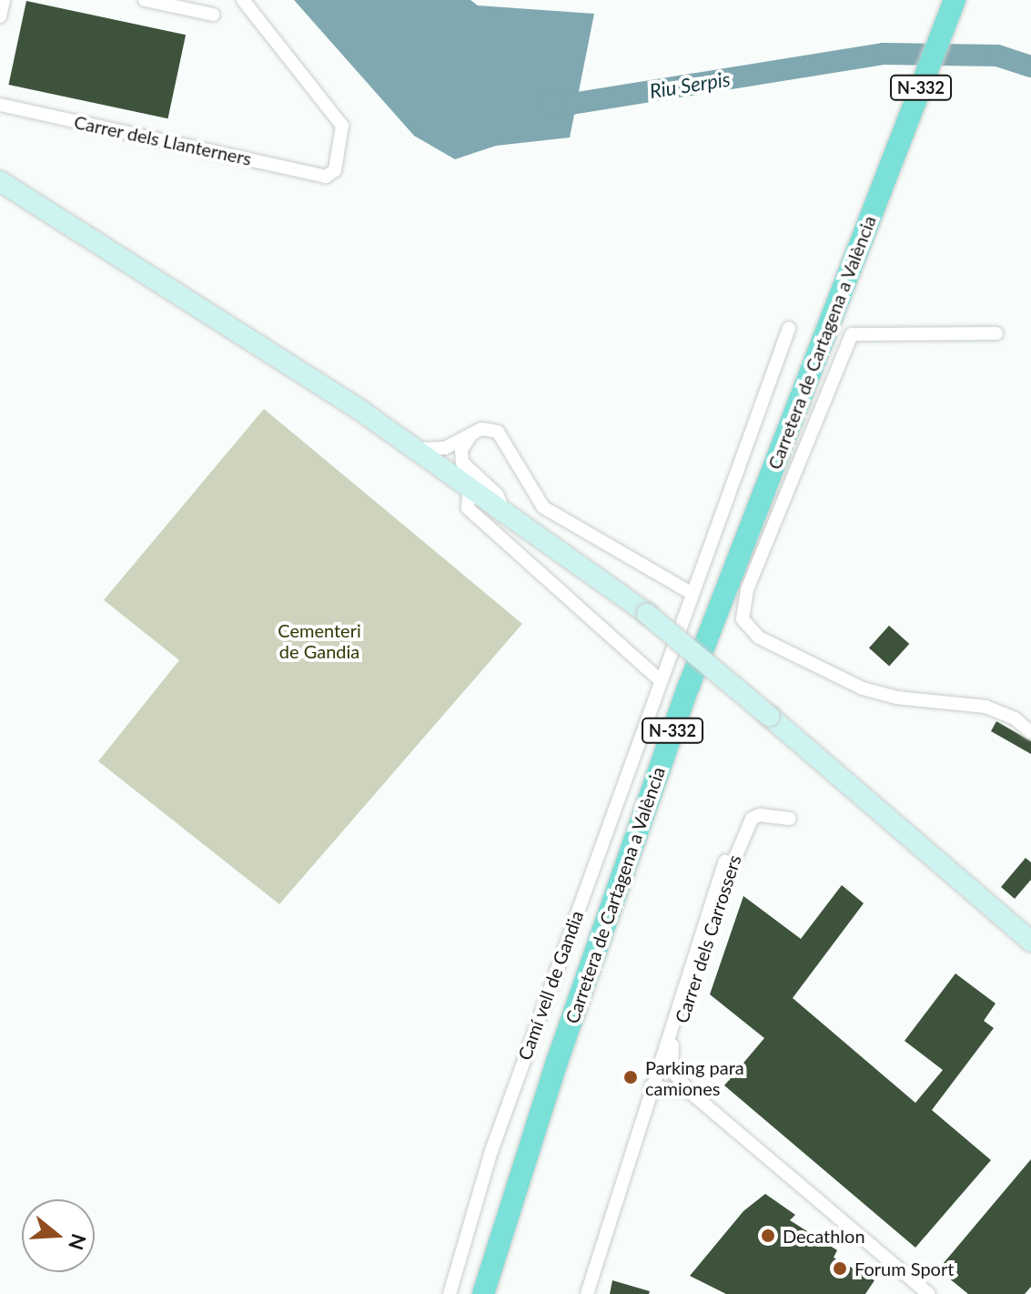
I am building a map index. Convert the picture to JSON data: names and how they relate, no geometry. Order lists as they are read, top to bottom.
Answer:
{
  "streets": {
    "highway": ["N-332", "Carretera de Cartagena a València"],
    "street": ["Carrer dels Llanterners", "Carrer dels Carrossers", "Camí vell de Gandia"]
  },
  "water": ["Riu Serpis"],
  "parks": ["Cementeri de Gandia"],
  "places": ["Parking para camiones", "Decathlon", "Forum Sport"],
  "north": "right"
}
